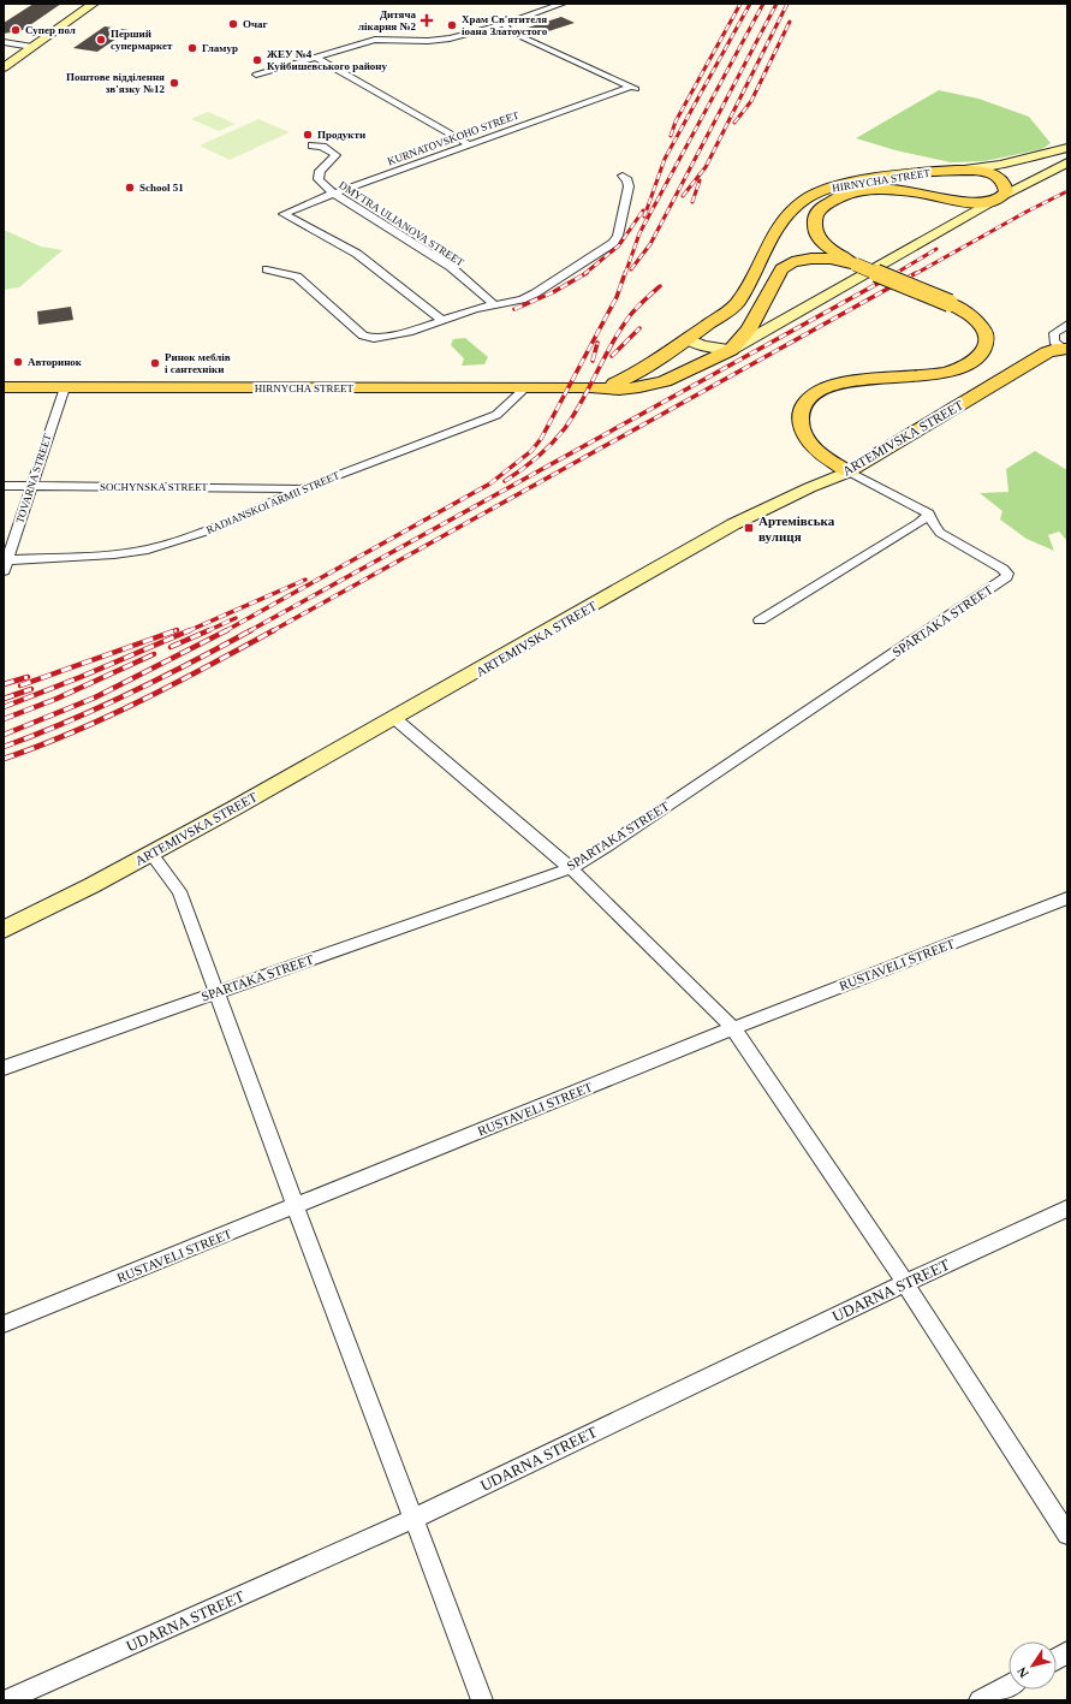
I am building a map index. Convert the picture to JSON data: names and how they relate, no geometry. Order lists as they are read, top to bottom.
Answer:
{
  "streets": {
    "main road": ["HIRNYCHA STREET", "ARTEMIVSKA STREET"],
    "street": [
      "KURNATOVSKOHO STREET",
      "DMYTRA ULIANOVA STREET",
      "TOVARNA STREET",
      "SOCHYNSKA STREET",
      "RADIANSKOI ARMII STREET",
      "SPARTAKA STREET",
      "RUSTAVELI STREET",
      "UDARNA STREET"
    ]
  },
  "crossings": [
    ["KURNATOVSKOHO STREET", "DMYTRA ULIANOVA STREET"],
    ["HIRNYCHA STREET", "TOVARNA STREET"],
    ["HIRNYCHA STREET", "RADIANSKOI ARMII STREET"],
    ["TOVARNA STREET", "SOCHYNSKA STREET"],
    ["TOVARNA STREET", "RADIANSKOI ARMII STREET"],
    ["SOCHYNSKA STREET", "RADIANSKOI ARMII STREET"]
  ],
  "places": {
    "health": ["Дитяча лікарня №2"],
    "other": [
      "Очаг",
      "Храм Св'ятителя іоана Златоустого",
      "Супер пол",
      "Перший супермаркет",
      "Гламур",
      "ЖЕУ №4 Куйбишевського району",
      "Поштове відділення зв'язку №12",
      "Продукти",
      "School 51",
      "Авторинок",
      "Ринок меблів і сантехніки"
    ],
    "transit": ["Артемівська вулиця"]
  },
  "north": "bottom left"
}
